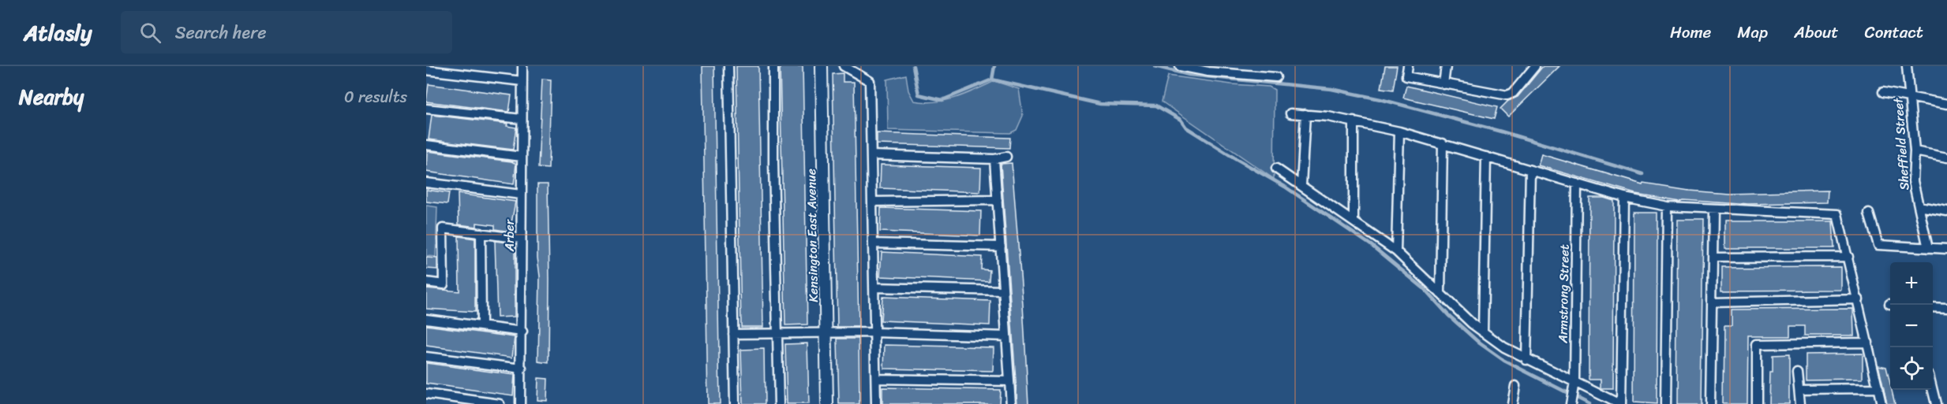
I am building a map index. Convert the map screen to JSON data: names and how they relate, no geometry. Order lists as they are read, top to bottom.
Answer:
{
  "streets": {
    "street": [
      "Sheffield Street",
      "Arber",
      "Kensington East Avenue",
      "Armstrong Street"
    ]
  },
  "page": {
    "header": "Atlasly",
    "search": "Search here",
    "nav": [
      "Home",
      "Map",
      "About",
      "Contact"
    ],
    "heading": ["Nearby", "0 results"],
    "map_buttons": ["+", "−"]
  }
}
